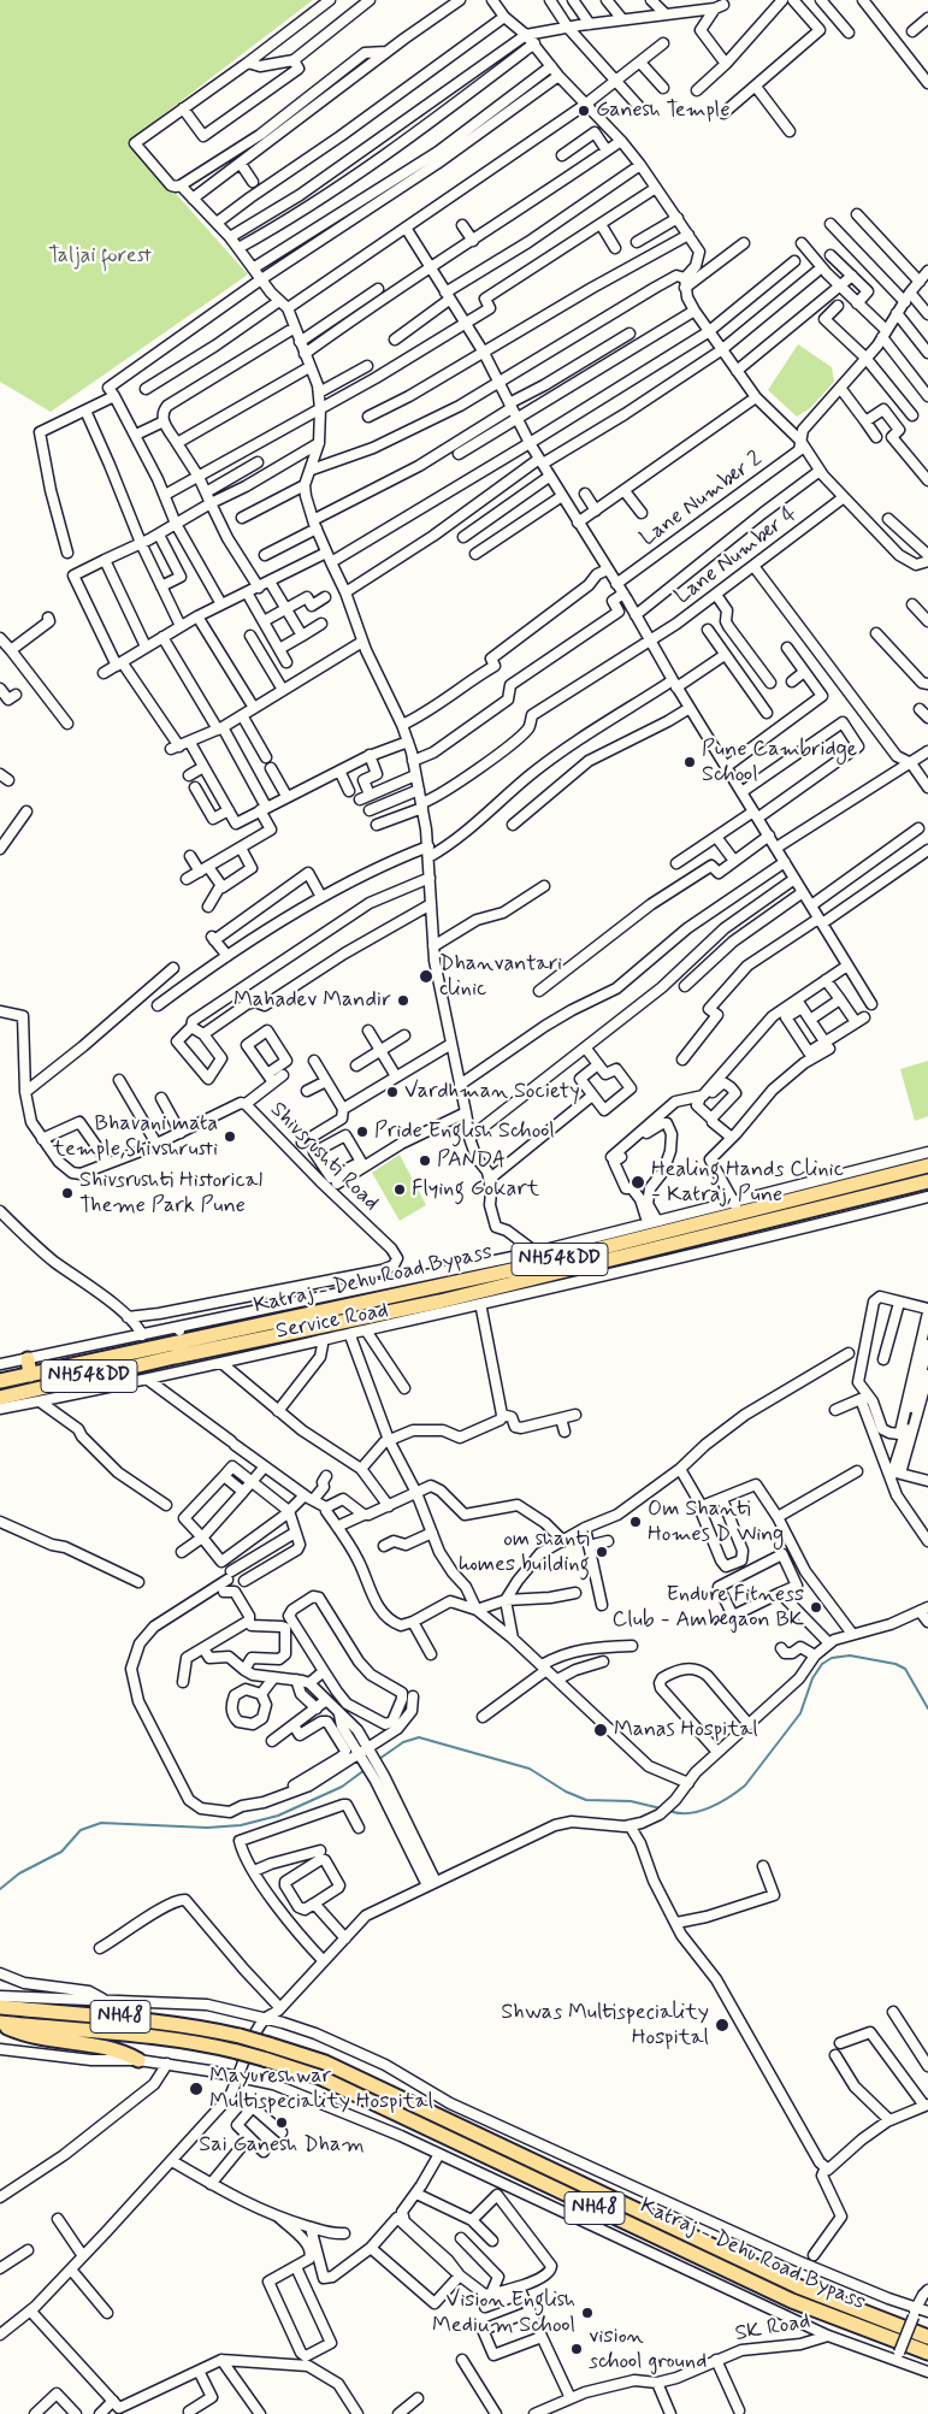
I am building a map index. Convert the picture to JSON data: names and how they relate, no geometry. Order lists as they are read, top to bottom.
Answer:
{
  "streets": {
    "highway": ["NH548DD", "Katraj - Dehu Road Bypass", "NH48"],
    "street": [
      "Lane Number 2",
      "Lane Number 4",
      "Shivsrushti Road",
      "Service Road",
      "SK Road"
    ]
  },
  "parks": ["Taljai forest"],
  "places": [
    "Ganesh Temple",
    "Pune Cambridge School",
    "Dhanvantari clinic",
    "Mahadev Mandir",
    "Vardhman Society",
    "Pride English School",
    "Bhavani mata temple,Shivshrusti",
    "PANDA",
    "Healing Hands Clinic - Katraj, Pune",
    "Flying Gokart",
    "Shivsrushti Historical Theme Park Pune",
    "Om Shanti Homes D Wing",
    "om shanti homes building",
    "Endure Fitness Club - Ambegaon BK",
    "Manas Hospital",
    "Shwas Multispeciality Hospital",
    "Mayureshwar Multispeciality Hospital",
    "Sai Ganesh Dham",
    "Vision English Medium School",
    "vision school ground"
  ]
}
